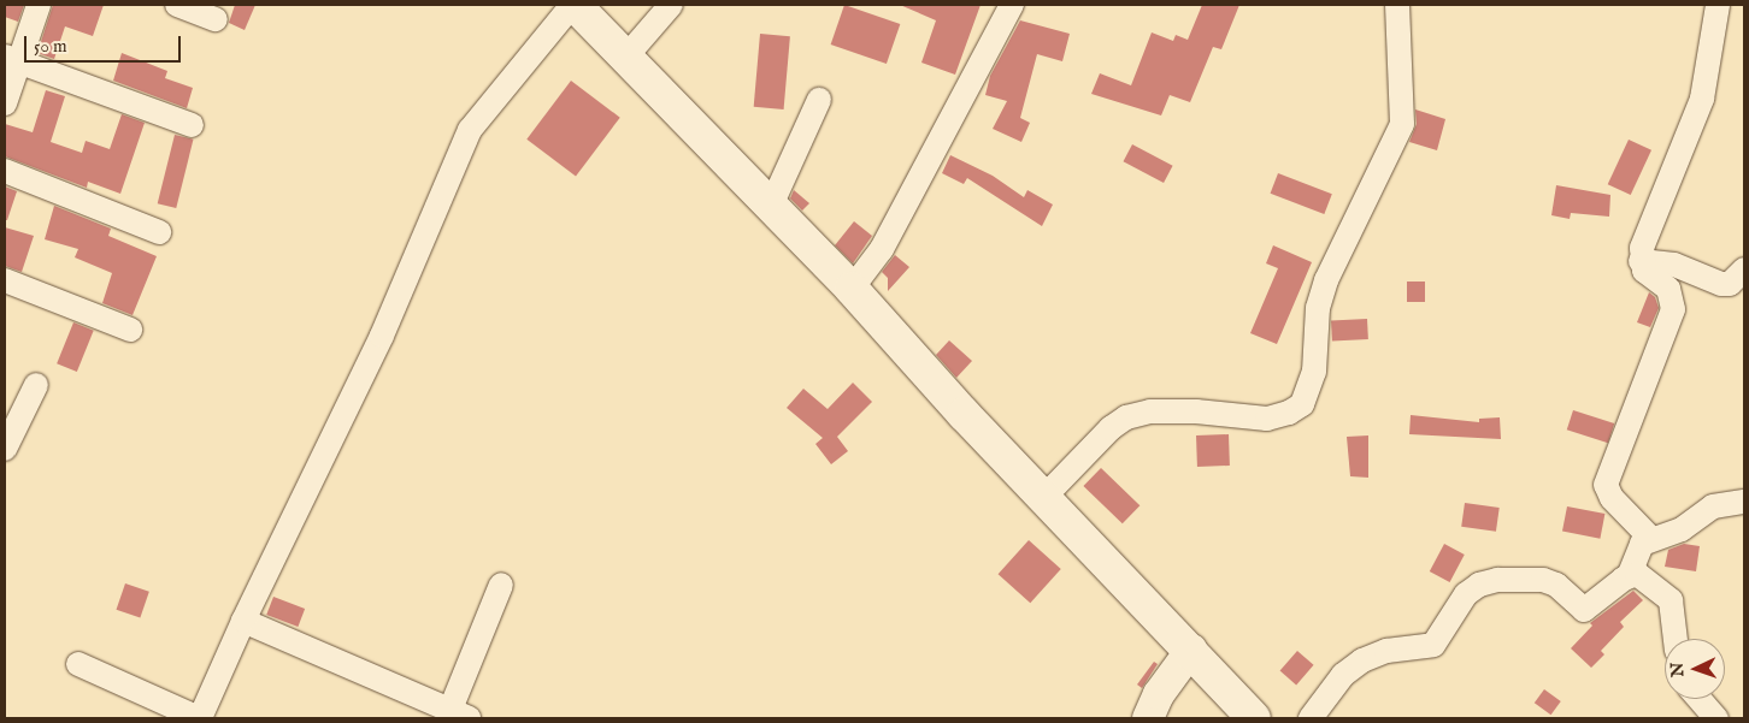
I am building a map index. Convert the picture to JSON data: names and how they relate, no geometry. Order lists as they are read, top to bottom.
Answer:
{
  "scale_bar": "50 m",
  "north": "left"
}
